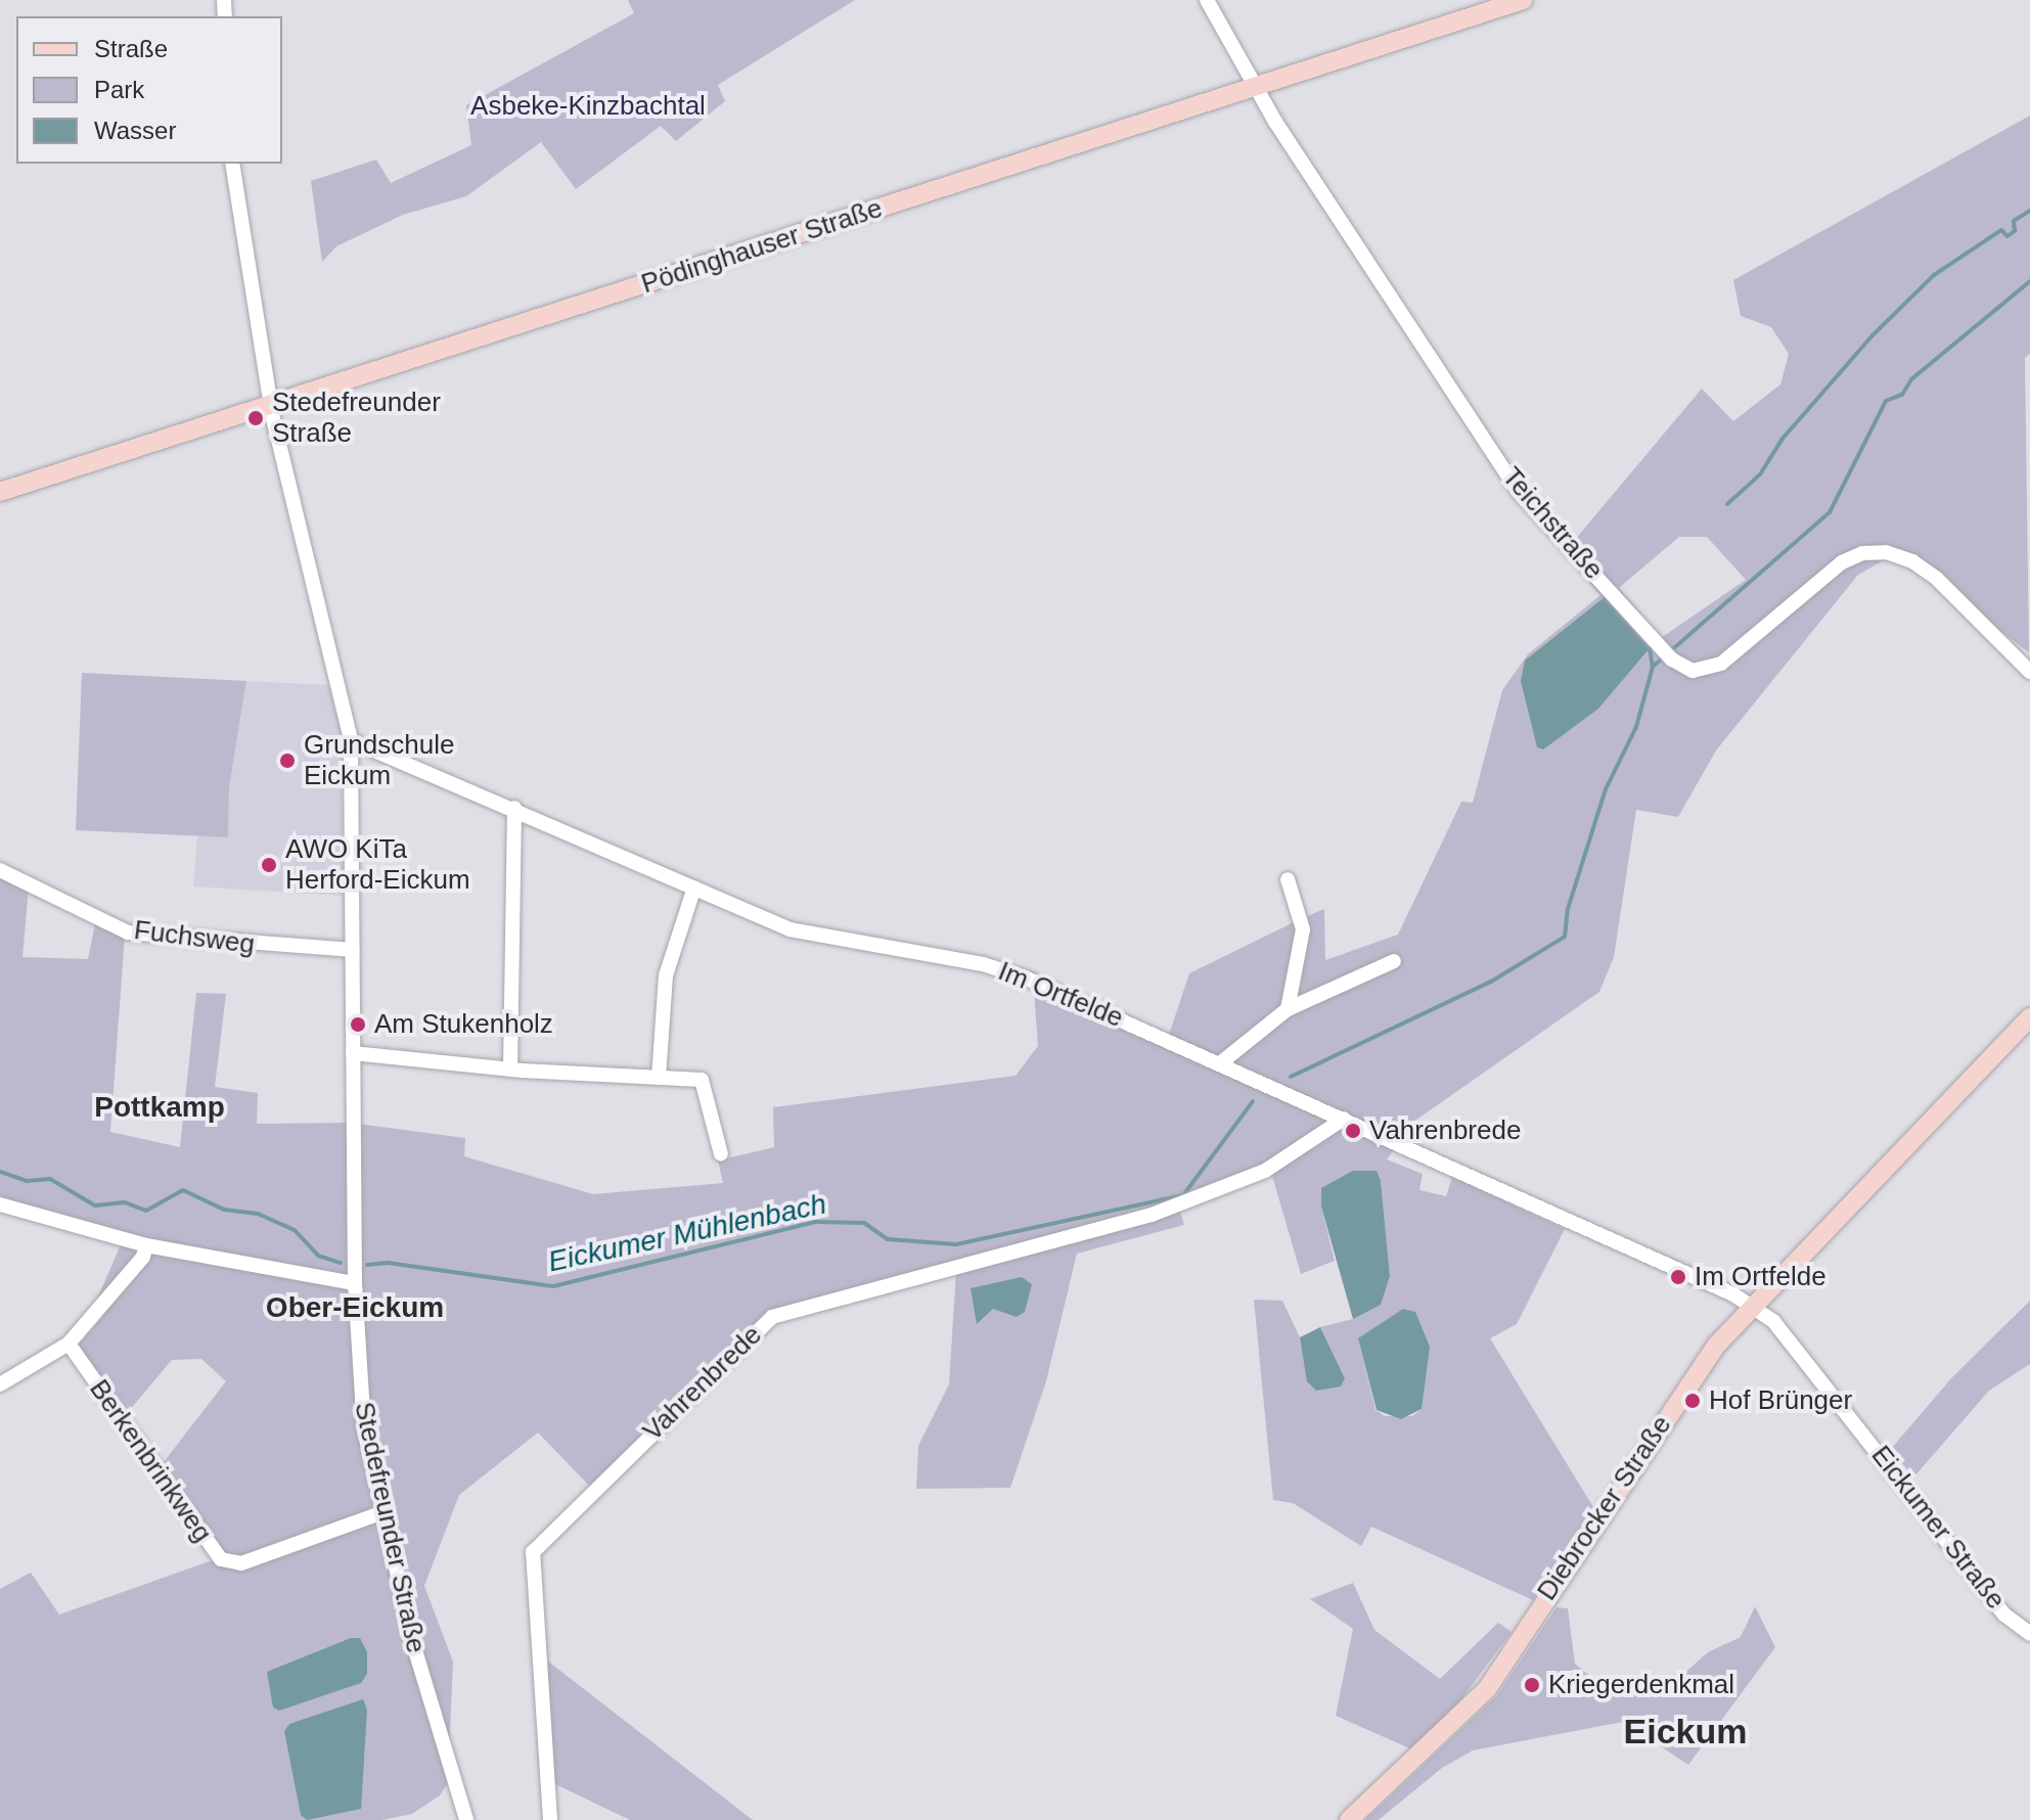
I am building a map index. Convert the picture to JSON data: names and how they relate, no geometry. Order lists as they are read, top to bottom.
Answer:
{
  "streets": {
    "street": [
      "Pödinghauser Straße",
      "Teichstraße",
      "Fuchsweg",
      "Im Ortfelde",
      "Vahrenbrede",
      "Berkenbrinkweg",
      "Diebrocker Straße",
      "Stedefreunder Straße",
      "Eickumer Straße"
    ]
  },
  "crossings": [
    ["Pödinghauser Straße", "Teichstraße"],
    ["Pödinghauser Straße", "Stedefreunder Straße"],
    ["Fuchsweg", "Stedefreunder Straße"],
    ["Im Ortfelde", "Vahrenbrede"],
    ["Im Ortfelde", "Diebrocker Straße"],
    ["Im Ortfelde", "Stedefreunder Straße"],
    ["Im Ortfelde", "Eickumer Straße"],
    ["Berkenbrinkweg", "Stedefreunder Straße"],
    ["Diebrocker Straße", "Eickumer Straße"]
  ],
  "districts": ["Pottkamp", "Ober-Eickum", "Eickum"],
  "water": ["Eickumer Mühlenbach"],
  "parks": ["Asbeke-Kinzbachtal"],
  "places": [
    "Stedefreunder Straße",
    "Grundschule Eickum",
    "AWO KiTa Herford-Eickum",
    "Am Stukenholz",
    "Vahrenbrede",
    "Im Ortfelde",
    "Hof Brünger",
    "Kriegerdenkmal"
  ],
  "legend": ["Straße", "Park", "Wasser"]
}
